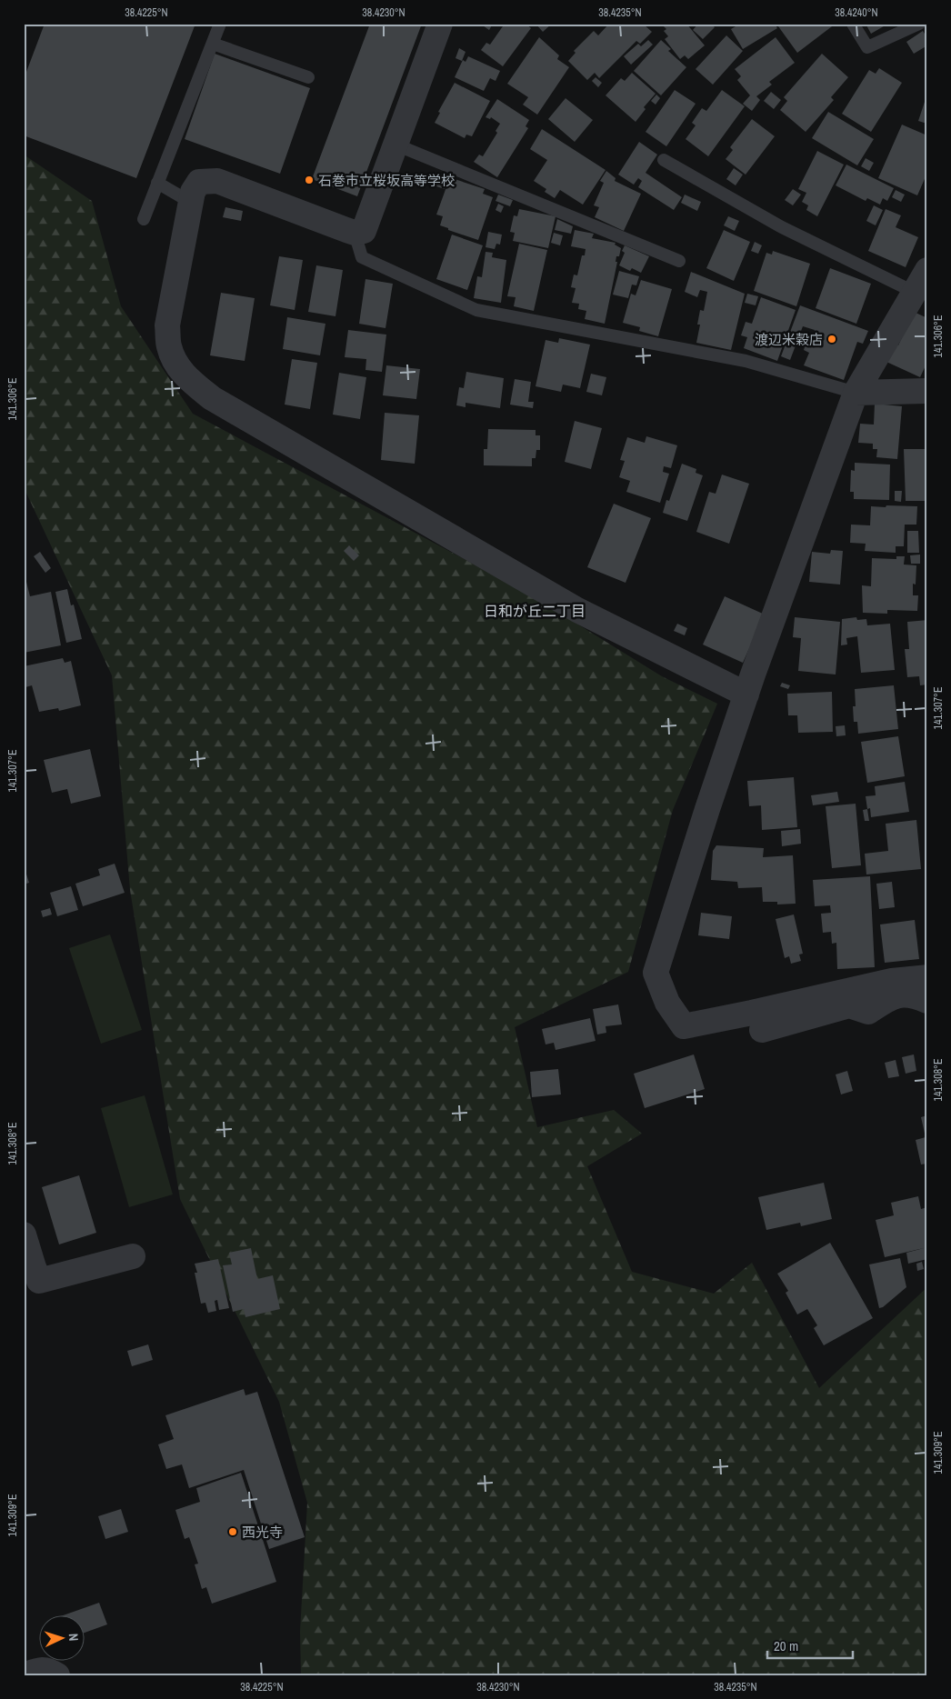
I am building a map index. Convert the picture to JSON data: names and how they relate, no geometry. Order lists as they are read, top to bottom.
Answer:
{
  "districts": ["日和が丘二丁目"],
  "places": ["石巻市立桜坂高等学校", "渡辺米穀店", "西光寺"],
  "scale_bar": "20 m",
  "north": "right",
  "coordinates": [
    "38.4225°N",
    "38.4230°N",
    "38.4235°N",
    "38.4240°N",
    "141.306°E",
    "141.307°E",
    "141.308°E",
    "141.309°E"
  ]
}
